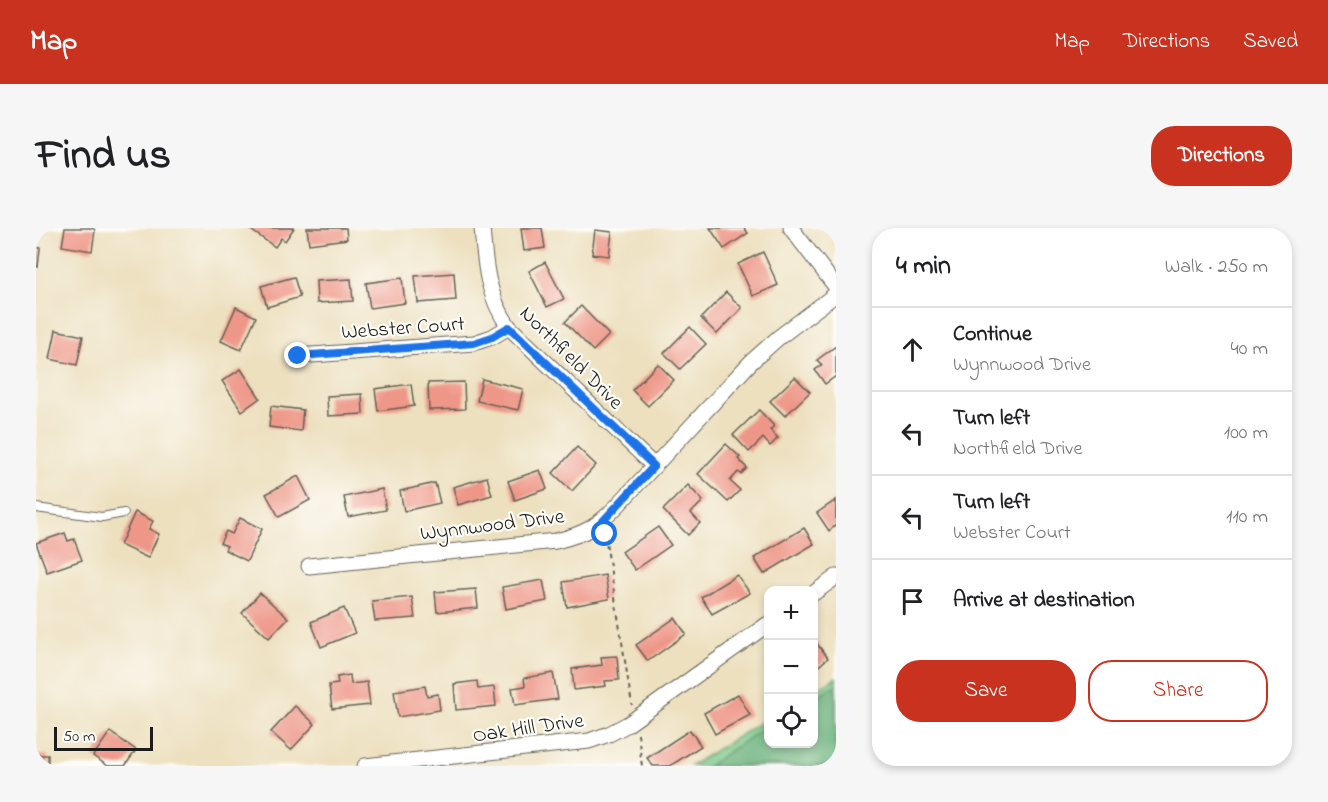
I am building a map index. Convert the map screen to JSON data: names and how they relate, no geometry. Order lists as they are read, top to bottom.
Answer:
{
  "streets": {
    "street": [
      "Webster Court",
      "Northfield Drive",
      "Wynnwood Drive",
      "Oak Hill Drive"
    ]
  },
  "crossings": [
    ["Webster Court", "Northfield Drive"],
    ["Northfield Drive", "Wynnwood Drive"]
  ],
  "scale_bar": "50 m",
  "page": {
    "header": "Map",
    "nav": ["Map", "Directions", "Saved"],
    "title": "Find us",
    "buttons": [
      "Directions",
      ["Save", "Share"]
    ],
    "heading": ["4 min", "Walk · 250 m"],
    "list": [
      ["Continue", "Wynnwood Drive", "40 m"],
      ["Turn left", "Northfield Drive", "100 m"],
      ["Turn left", "Webster Court", "110 m"],
      "Arrive at destination"
    ],
    "map_buttons": ["+", "−"],
    "scale": "50 m"
  }
}
